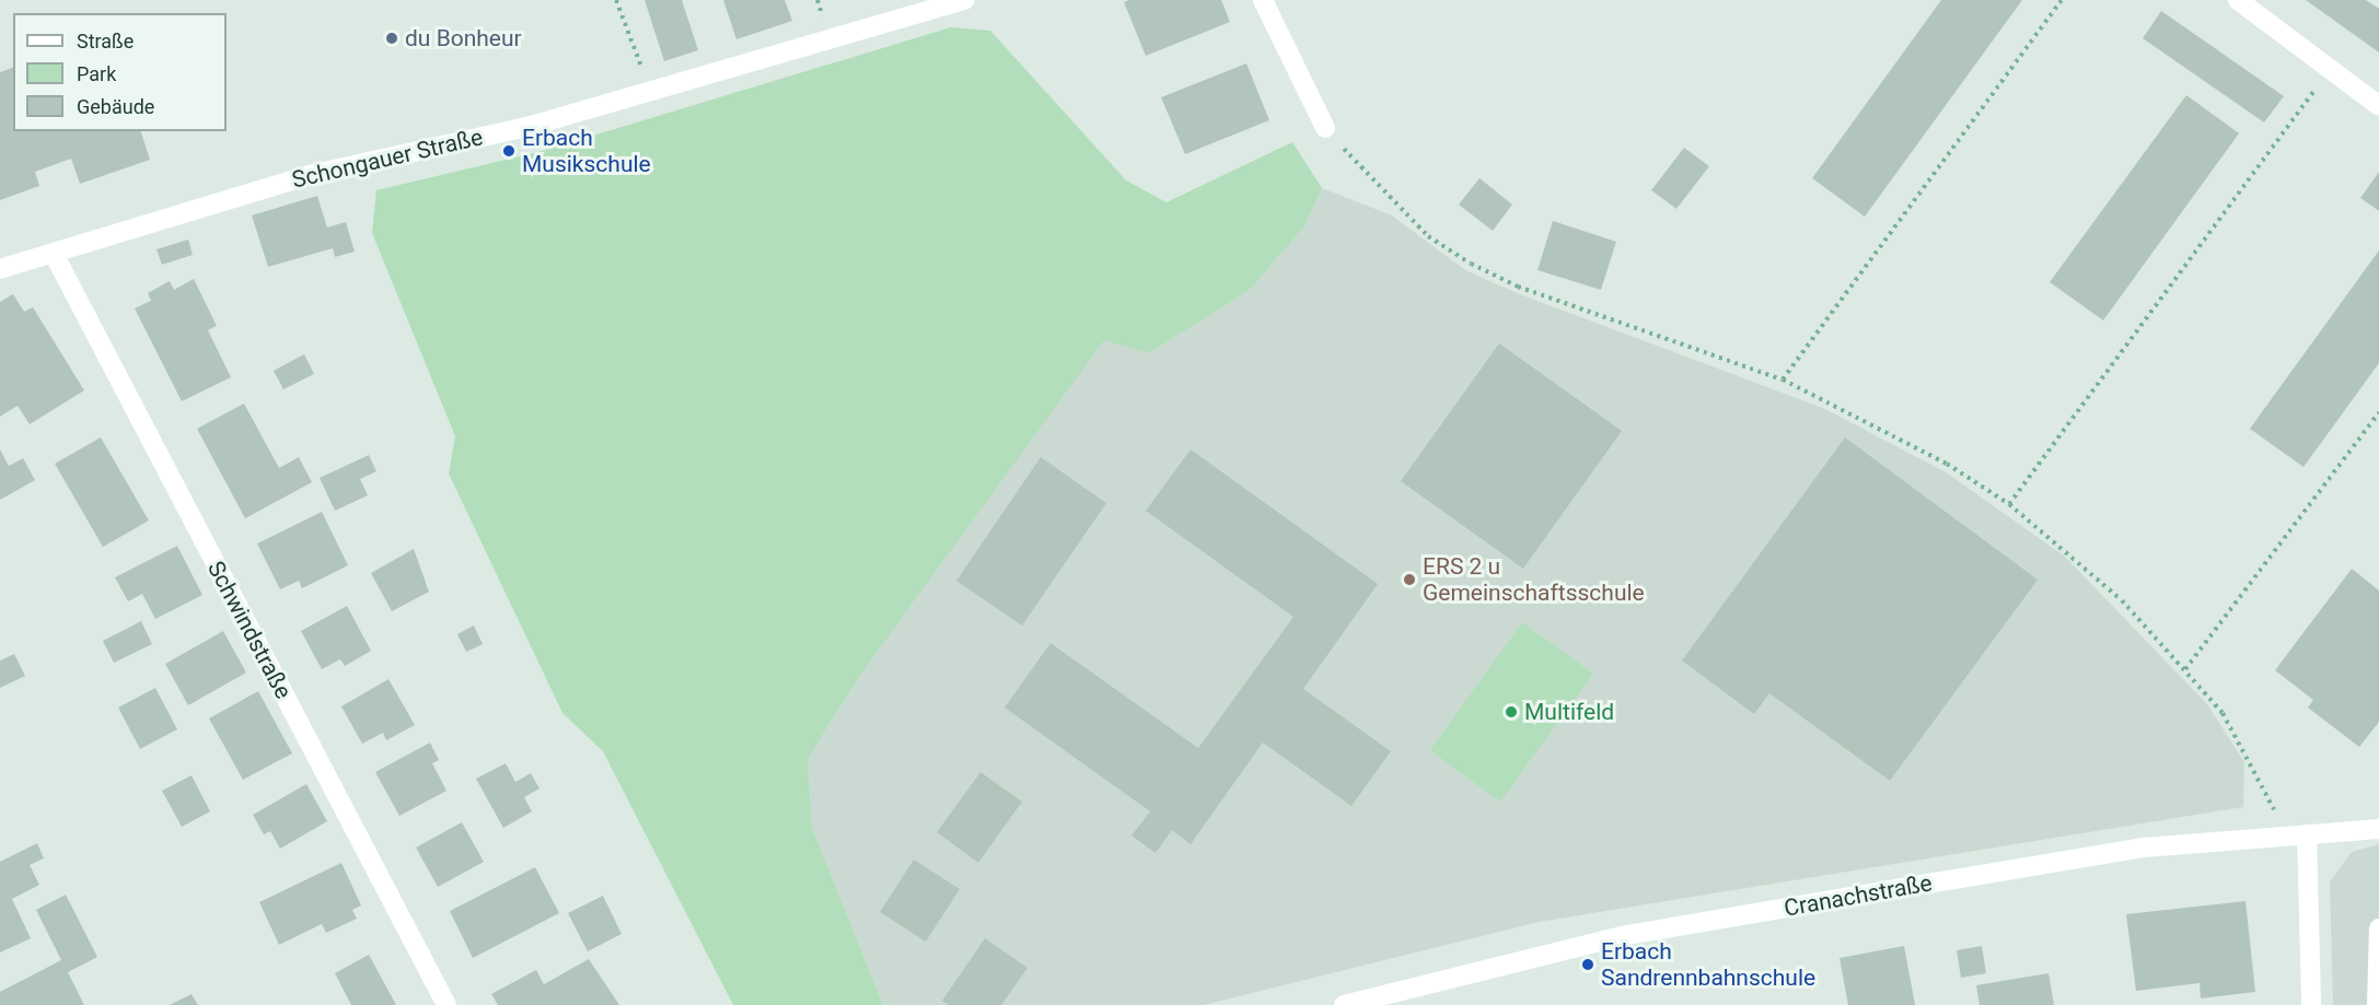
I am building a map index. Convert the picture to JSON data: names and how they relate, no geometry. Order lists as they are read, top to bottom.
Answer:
{
  "streets": {
    "street": ["Schongauer Straße", "Schwindstraße", "Cranachstraße"]
  },
  "crossings": [
    ["Schongauer Straße", "Schwindstraße"]
  ],
  "places": [
    "du Bonheur",
    "Erbach Musikschule",
    "ERS 2 u Gemeinschaftsschule",
    "Multifeld",
    "Erbach Sandrennbahnschule"
  ],
  "legend": ["Straße", "Park", "Gebäude"]
}
